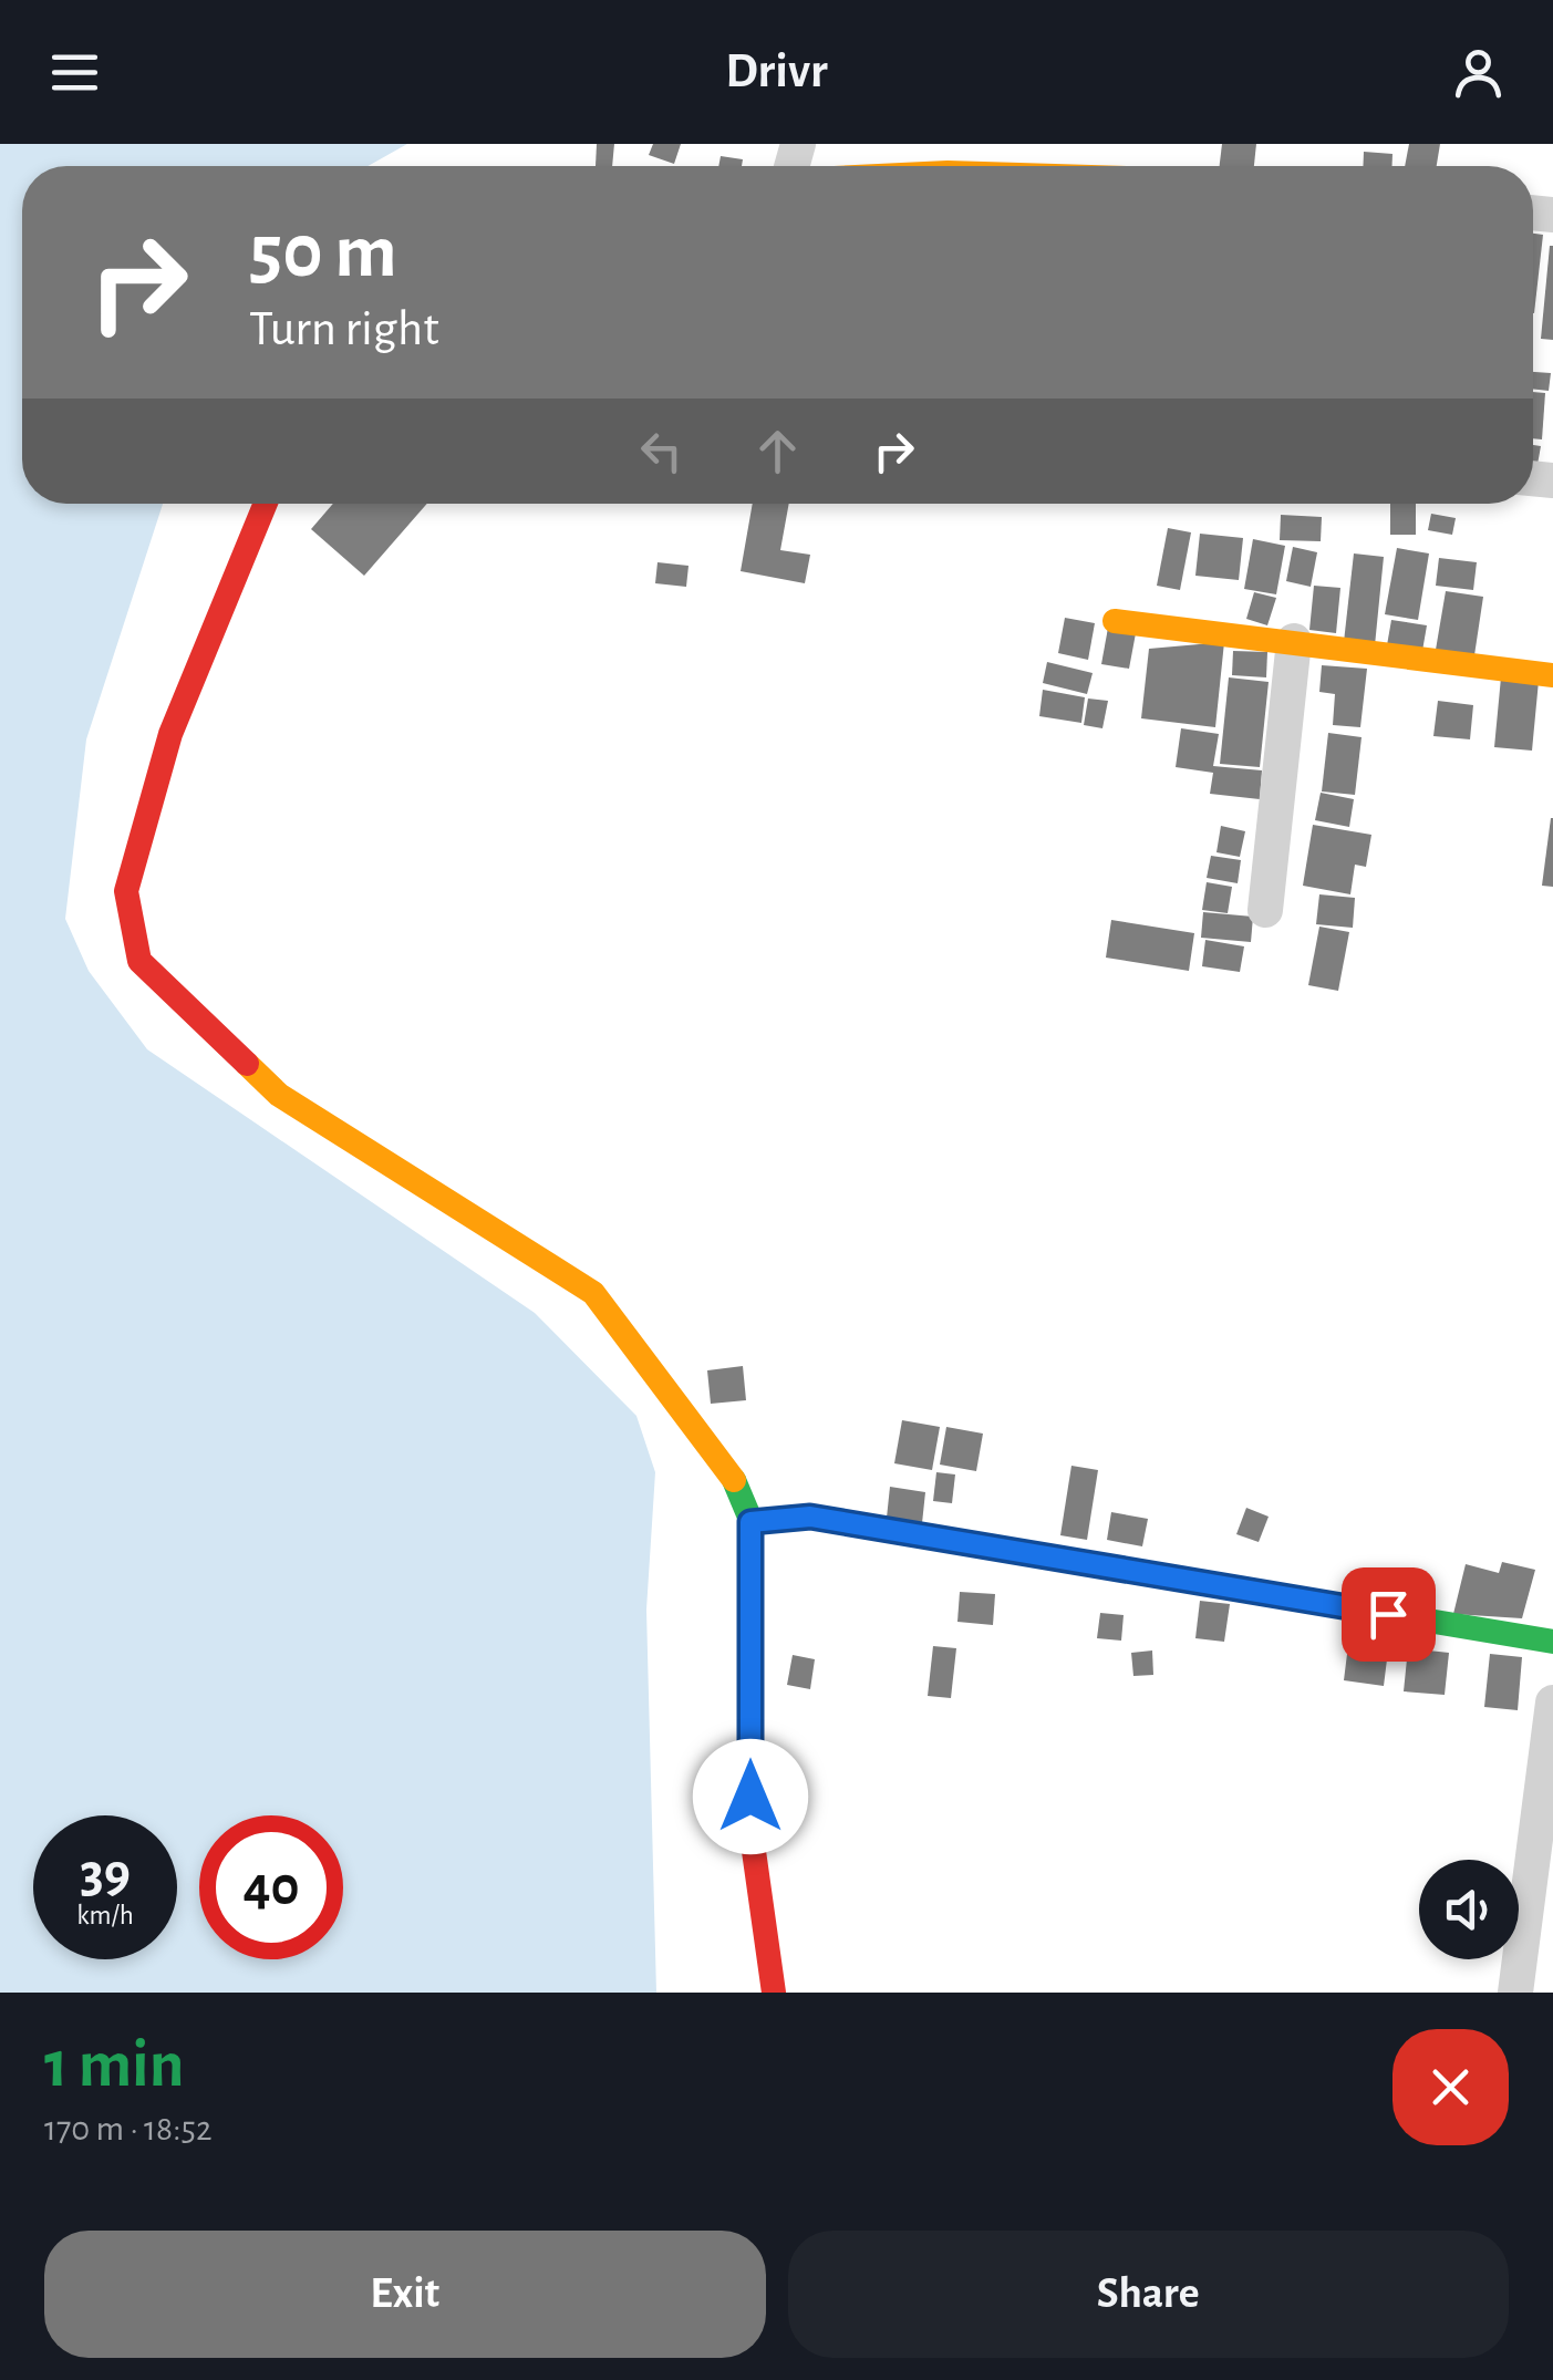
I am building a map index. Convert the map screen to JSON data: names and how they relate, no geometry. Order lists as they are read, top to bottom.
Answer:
{
  "page": {
    "header": "Drivr",
    "turn": ["50 m", "Turn right"],
    "speed": "39 km/h",
    "limit": "40",
    "heading": ["1 min", "170 m · 18:52"],
    "buttons": ["Exit", "Share"]
  }
}
